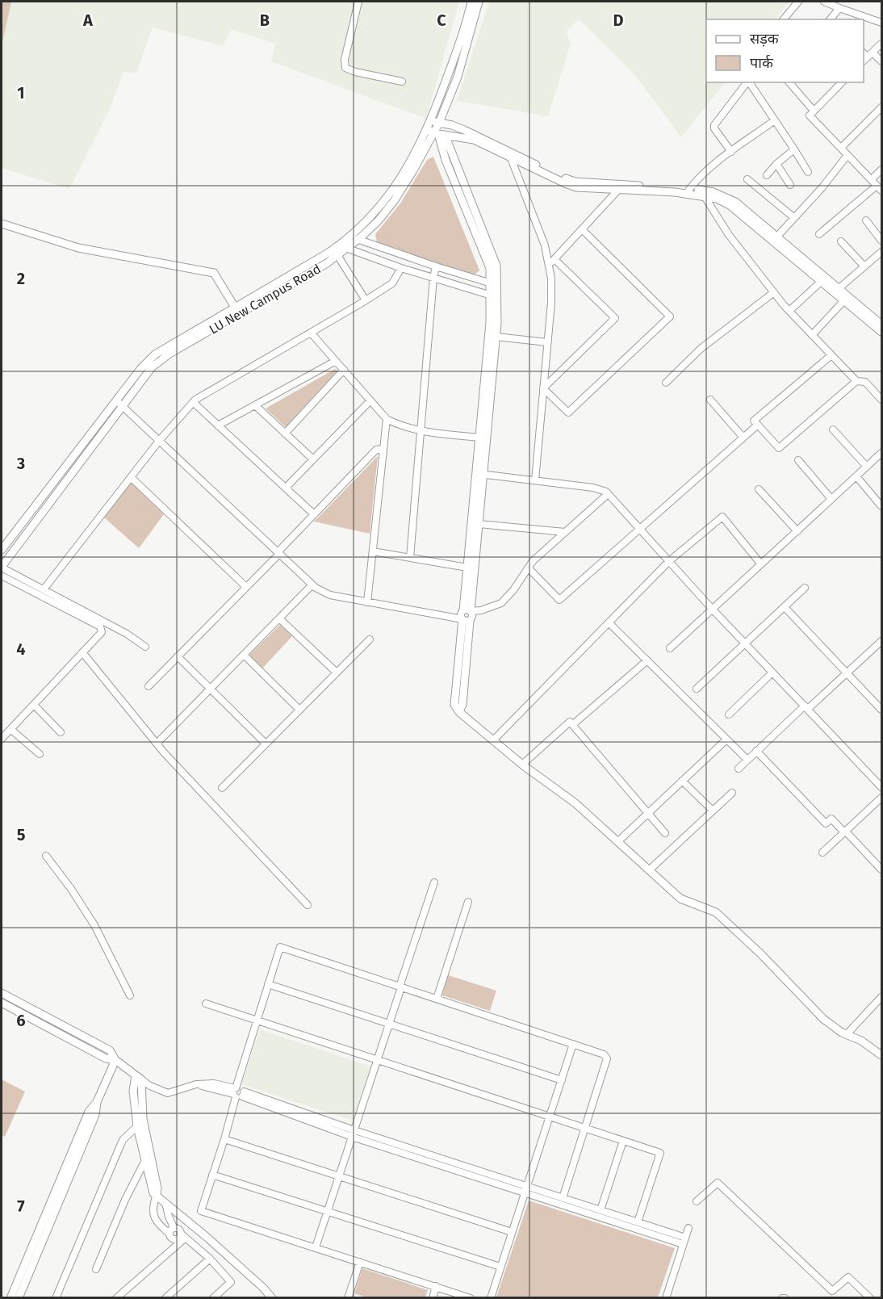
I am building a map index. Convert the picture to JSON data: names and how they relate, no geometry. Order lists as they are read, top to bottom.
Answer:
{
  "streets": {
    "street": ["LU New Campus Road"]
  },
  "legend": ["सड़क", "पार्क"],
  "grid": {
    "columns": [
      "A",
      "B",
      "C",
      "D"
    ],
    "rows": [
      "1",
      "2",
      "3",
      "4",
      "5",
      "6",
      "7"
    ]
  }
}
